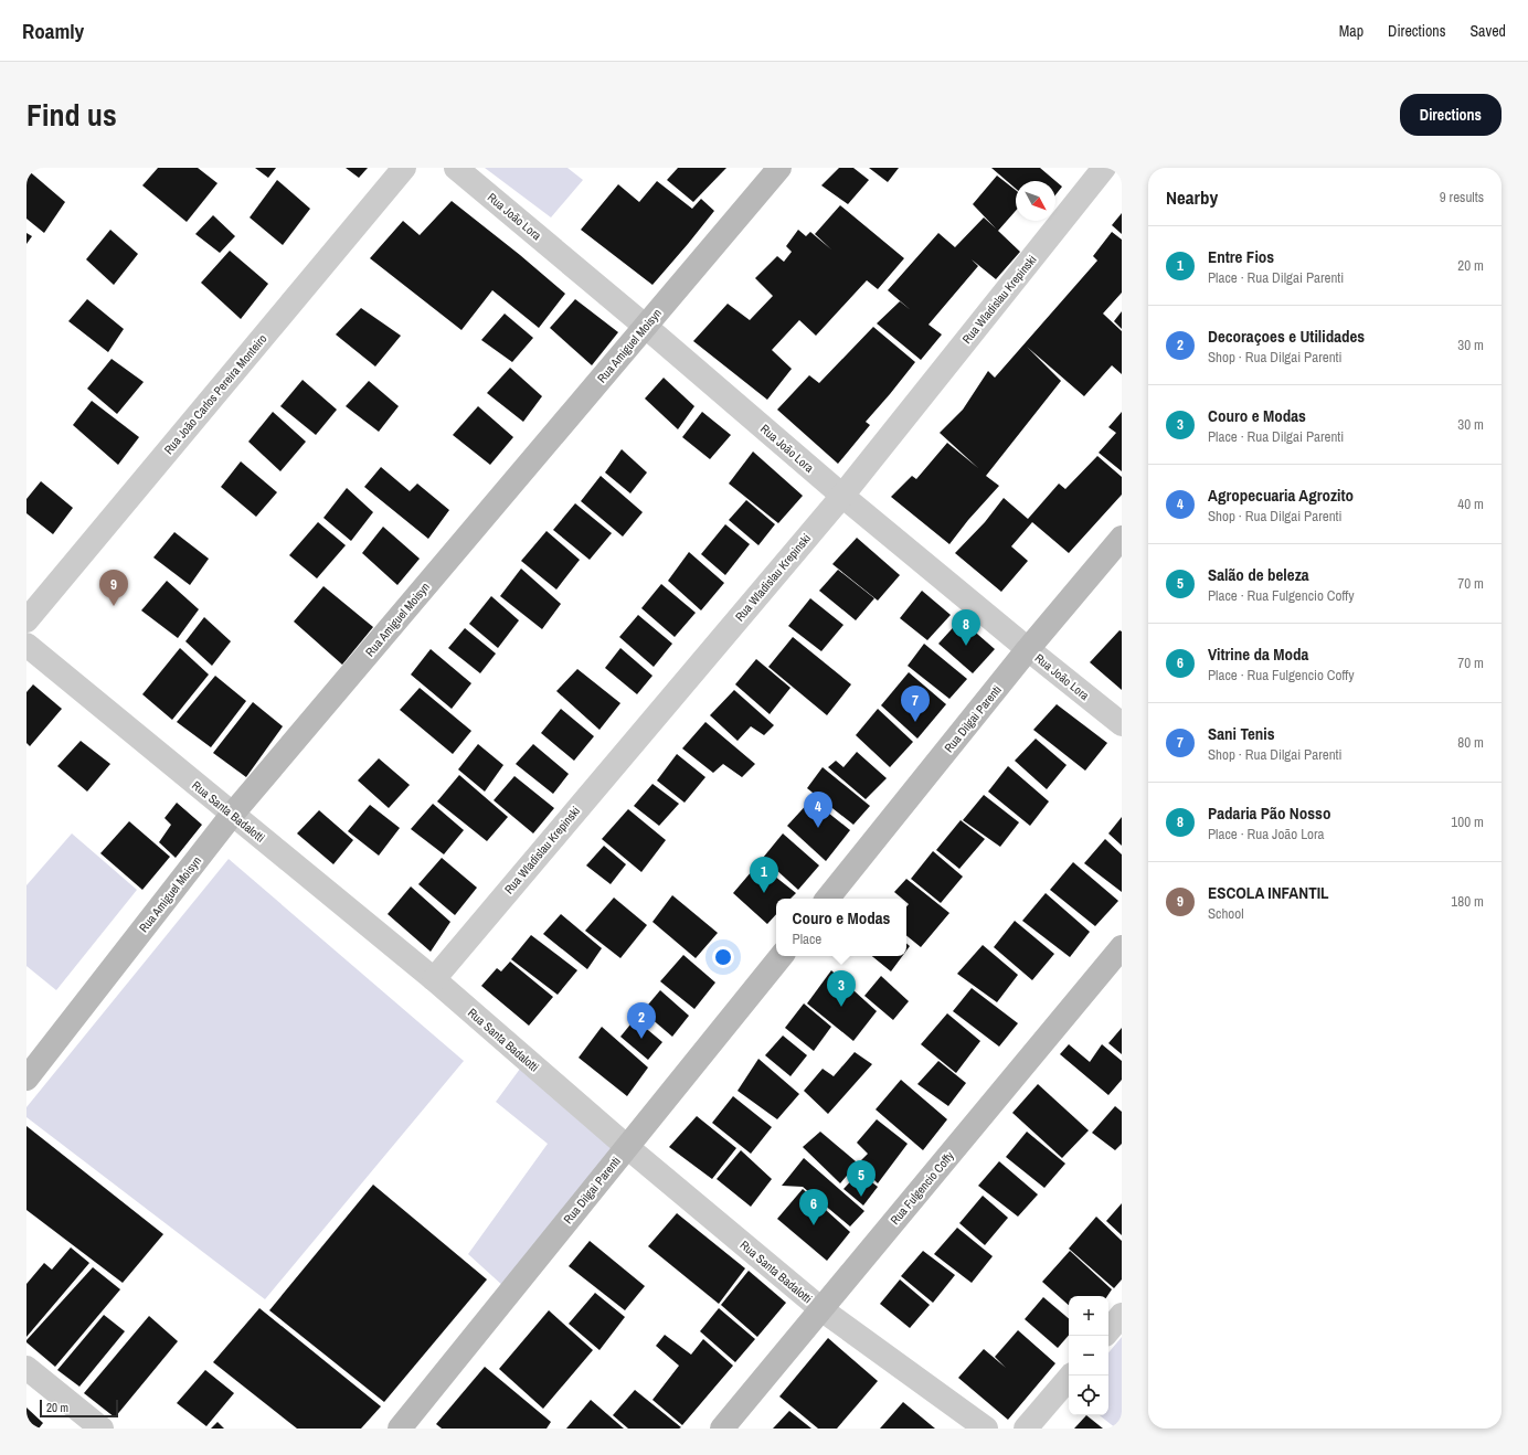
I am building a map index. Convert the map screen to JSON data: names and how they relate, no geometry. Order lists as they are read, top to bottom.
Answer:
{
  "streets": {
    "street": [
      "Rua João Lora",
      "Rua Wladislau Krepinski",
      "Rua Amiguel Moisyn",
      "Rua João Carlos Pereira Monteiro",
      "Rua Dilgai Parenti",
      "Rua Santa Badalotti",
      "Rua Fulgencio Coffy"
    ]
  },
  "crossings": [
    ["Rua João Lora", "Rua Wladislau Krepinski"],
    ["Rua João Lora", "Rua Amiguel Moisyn"],
    ["Rua João Lora", "Rua Dilgai Parenti"],
    ["Rua Wladislau Krepinski", "Rua Santa Badalotti"],
    ["Rua Amiguel Moisyn", "Rua Santa Badalotti"],
    ["Rua Dilgai Parenti", "Rua Santa Badalotti"],
    ["Rua Santa Badalotti", "Rua Fulgencio Coffy"]
  ],
  "scale_bar": "20 m",
  "north": "bottom right",
  "page": {
    "header": "Roamly",
    "nav": ["Map", "Directions", "Saved"],
    "title": "Find us",
    "buttons": "Directions",
    "heading": ["Nearby", "9 results"],
    "list": [
      {
        "mark": "1",
        "name": "Entre Fios",
        "note": "Place · Rua Dilgai Parenti",
        "value": "20 m"
      },
      {
        "mark": "2",
        "name": "Decoraçoes e Utilidades",
        "note": "Shop · Rua Dilgai Parenti",
        "value": "30 m"
      },
      {
        "mark": "3",
        "name": "Couro e Modas",
        "note": "Place · Rua Dilgai Parenti",
        "value": "30 m"
      },
      {
        "mark": "4",
        "name": "Agropecuaria Agrozito",
        "note": "Shop · Rua Dilgai Parenti",
        "value": "40 m"
      },
      {
        "mark": "5",
        "name": "Salão de beleza",
        "note": "Place · Rua Fulgencio Coffy",
        "value": "70 m"
      },
      {
        "mark": "6",
        "name": "Vitrine da Moda",
        "note": "Place · Rua Fulgencio Coffy",
        "value": "70 m"
      },
      {
        "mark": "7",
        "name": "Sani Tenis",
        "note": "Shop · Rua Dilgai Parenti",
        "value": "80 m"
      },
      {
        "mark": "8",
        "name": "Padaria Pão Nosso",
        "note": "Place · Rua João Lora",
        "value": "100 m"
      },
      {
        "mark": "9",
        "name": "ESCOLA INFANTIL",
        "note": "School",
        "value": "180 m"
      }
    ],
    "pins": [
      "9",
      "8",
      "7",
      "4",
      "1",
      "3",
      "2",
      "5",
      "6"
    ],
    "popup": ["Couro e Modas", "Place"],
    "map_buttons": ["+", "−"],
    "scale": "20 m"
  }
}
